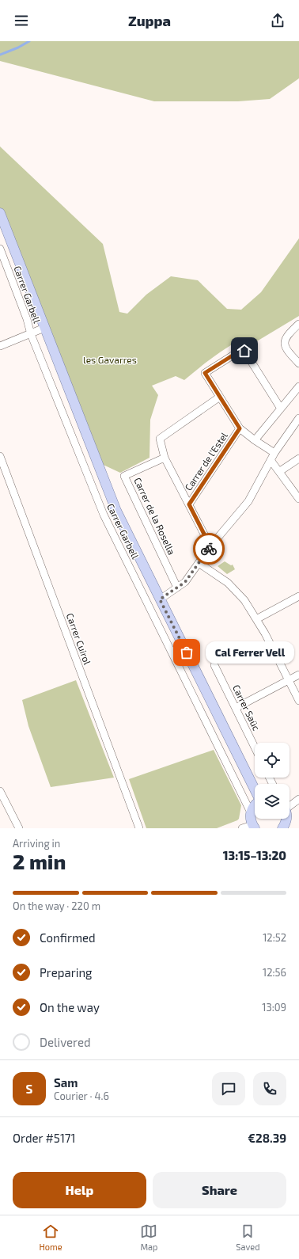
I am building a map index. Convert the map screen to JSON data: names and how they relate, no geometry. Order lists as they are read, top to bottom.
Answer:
{
  "streets": {
    "street": [
      "Carrer Garbell",
      "Carrer de l'Estel",
      "Carrer de la Rosella",
      "Carrer Cuirol",
      "Carrer Saüc"
    ]
  },
  "parks": ["les Gavarres"],
  "places": ["Cal Ferrer Vell"],
  "page": {
    "header": "Zuppa",
    "bubble": "Cal Ferrer Vell",
    "heading": ["2 min", "Arriving in", "13:15–13:20"],
    "panel": [
      "Sam",
      "Courier · 4.6",
      "Order #5171",
      "€28.39"
    ],
    "bar": "On the way · 220 m",
    "list": [
      ["Confirmed", "12:52"],
      ["Preparing", "12:56"],
      ["On the way", "13:09"],
      "Delivered"
    ],
    "round": "S",
    "buttons": ["Help", "Share"],
    "tabs": ["Home", "Map", "Saved"]
  }
}
